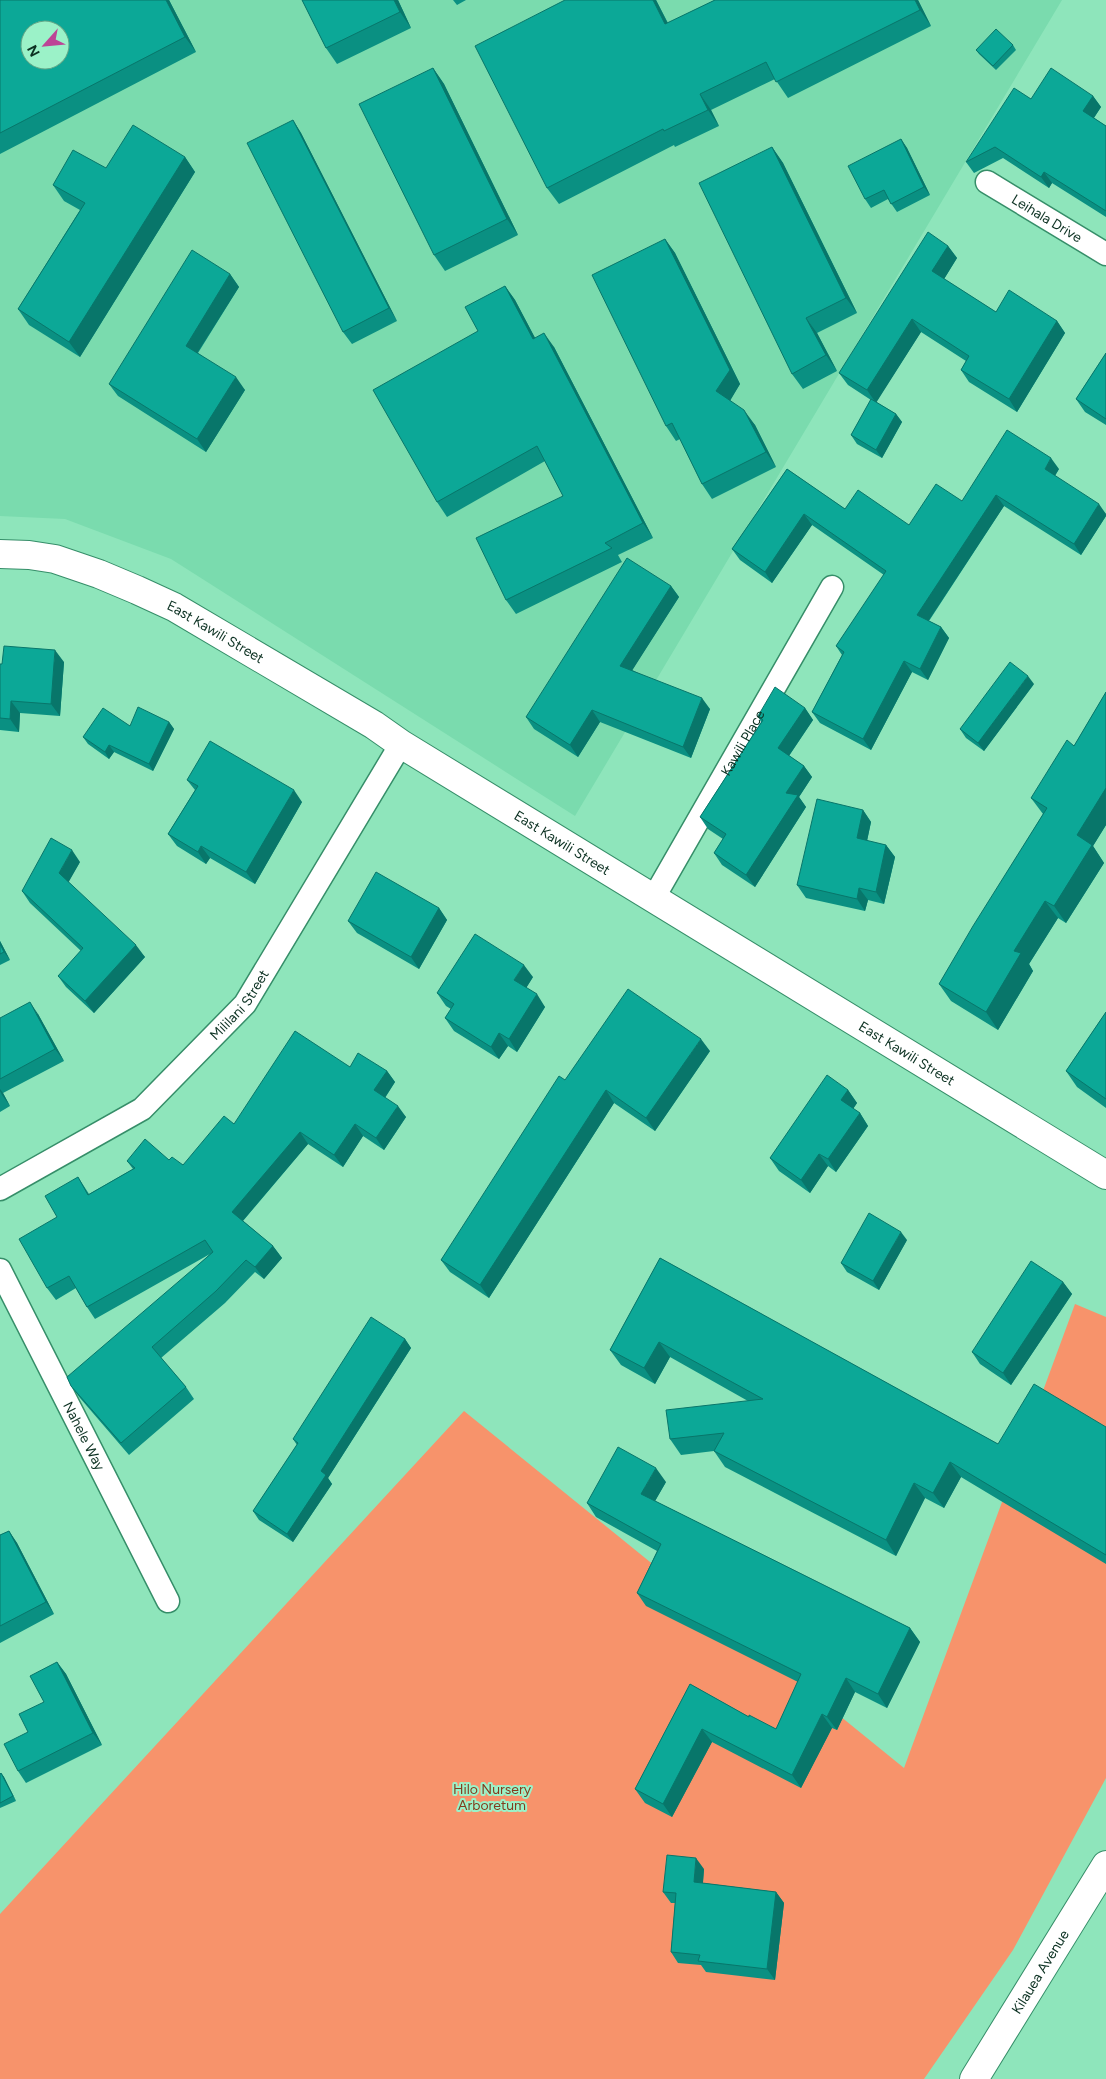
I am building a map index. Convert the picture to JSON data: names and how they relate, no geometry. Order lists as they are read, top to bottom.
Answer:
{
  "streets": {
    "street": [
      "Leihala Drive",
      "East Kawili Street",
      "Kawili Place",
      "Mililani Street",
      "Nahele Way",
      "Kilauea Avenue"
    ]
  },
  "crossings": [
    ["East Kawili Street", "Kawili Place"],
    ["East Kawili Street", "Mililani Street"]
  ],
  "parks": ["Hilo Nursery Arboretum"],
  "north": "bottom left"
}
